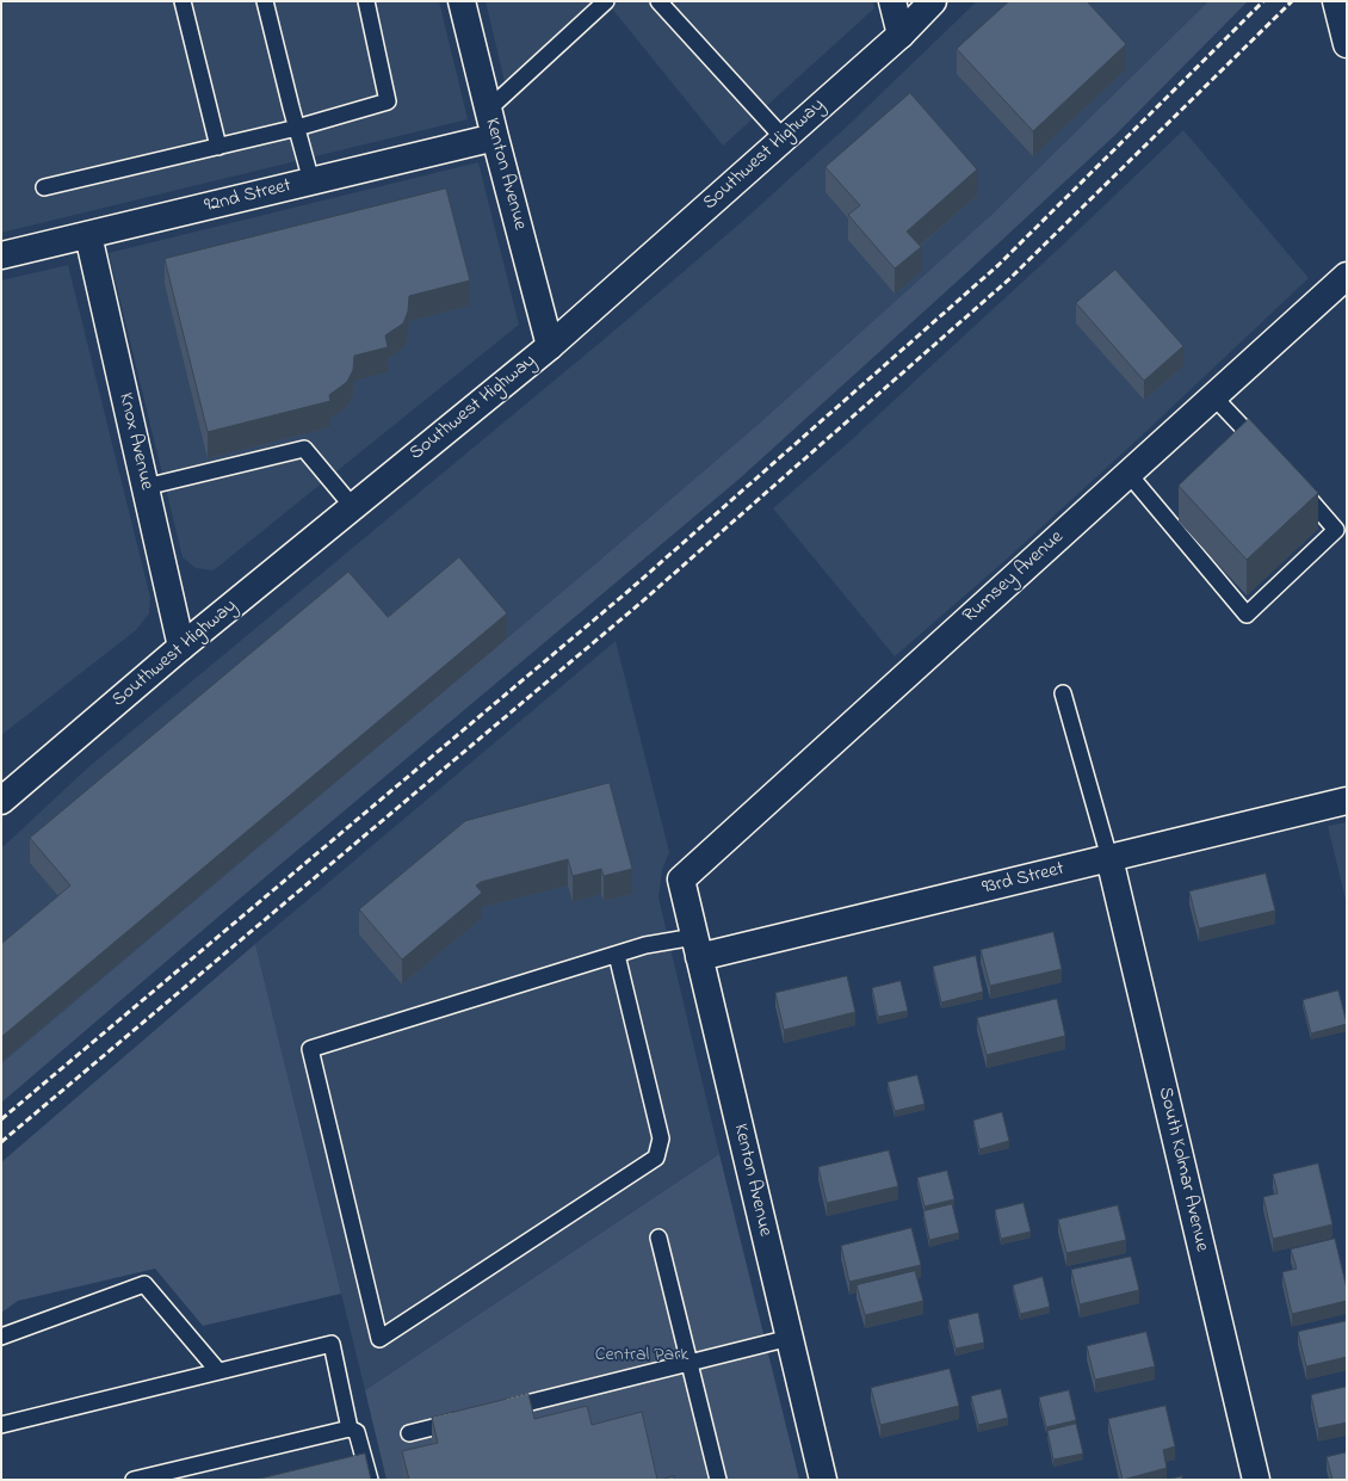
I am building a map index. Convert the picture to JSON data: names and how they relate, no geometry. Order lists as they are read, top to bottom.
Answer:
{
  "streets": {
    "street": [
      "Southwest Highway",
      "Kenton Avenue",
      "92nd Street",
      "Knox Avenue",
      "Rumsey Avenue",
      "93rd Street",
      "South Kolmar Avenue"
    ]
  },
  "crossings": [
    ["Southwest Highway", "Kenton Avenue"],
    ["Southwest Highway", "Knox Avenue"],
    ["Kenton Avenue", "92nd Street"],
    ["Kenton Avenue", "Rumsey Avenue"],
    ["Kenton Avenue", "93rd Street"],
    ["92nd Street", "Knox Avenue"],
    ["93rd Street", "South Kolmar Avenue"]
  ],
  "parks": ["Central Park"]
}
